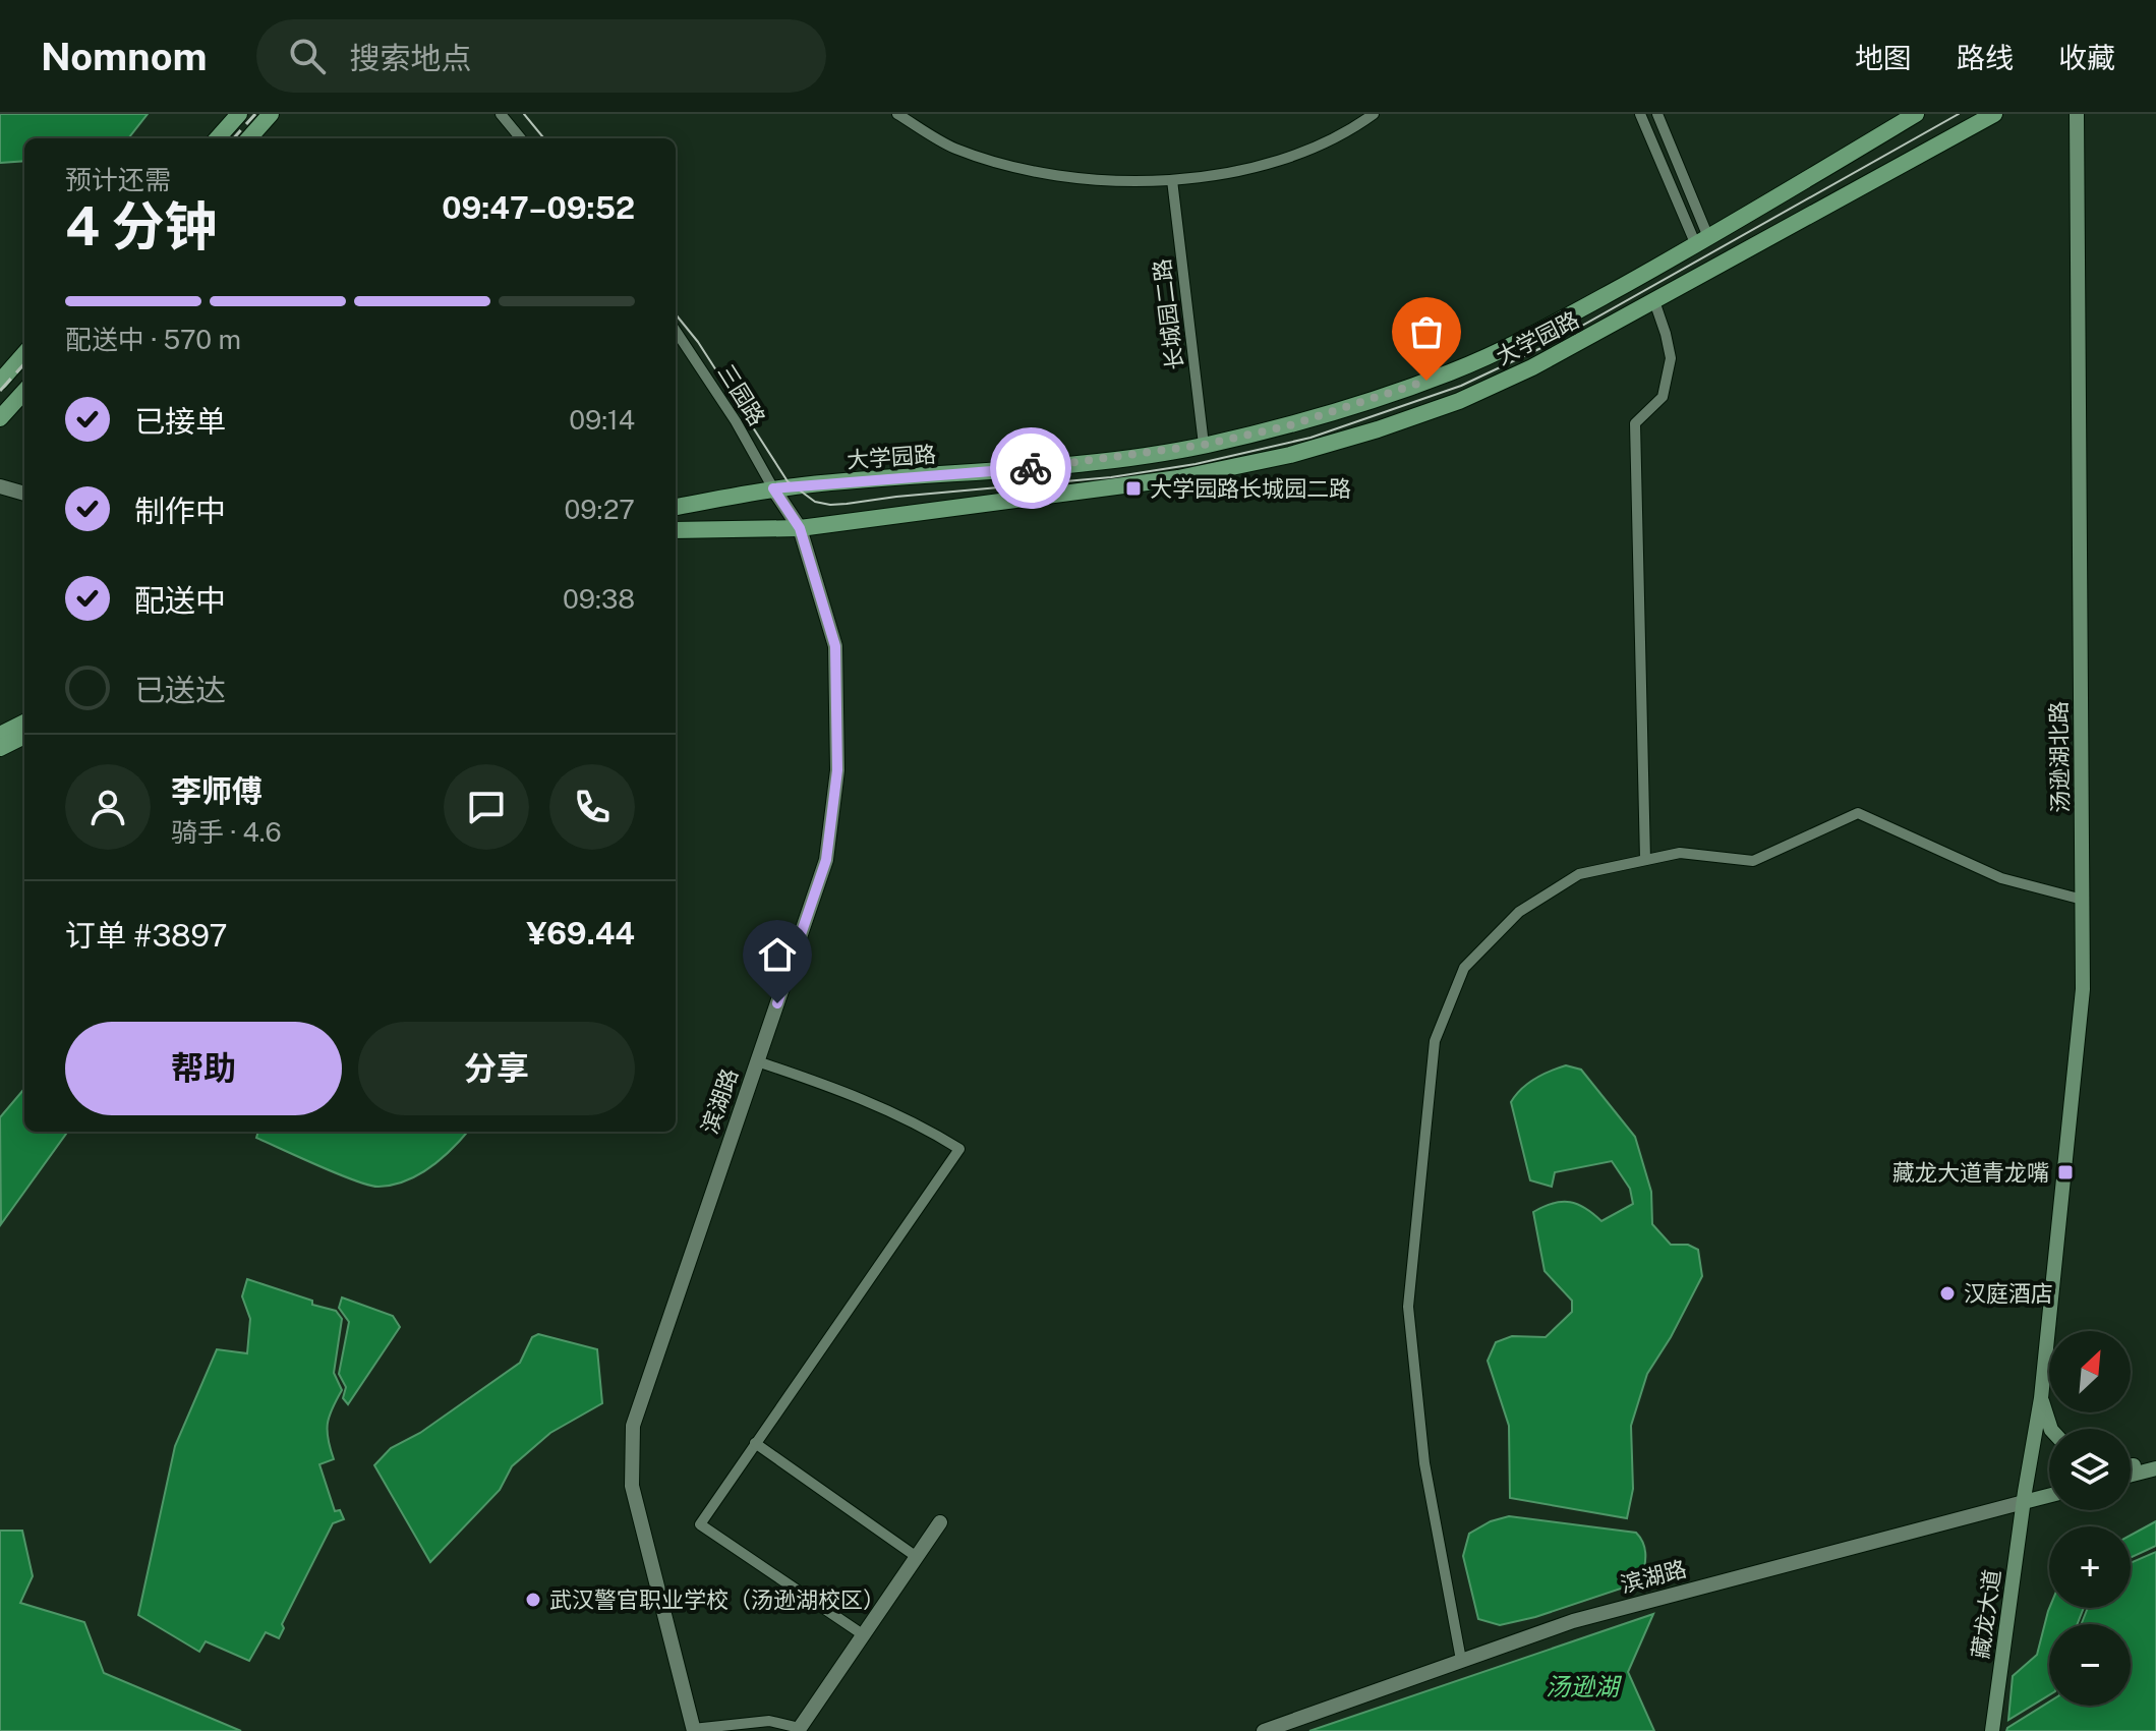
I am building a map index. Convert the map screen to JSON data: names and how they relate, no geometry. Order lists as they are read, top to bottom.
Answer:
{
  "streets": {
    "main road": [
      "大学园路",
      "汤逊湖北路",
      "滨湖路",
      "藏龙大道"
    ],
    "street": ["长城园二路", "三园路"]
  },
  "crossings": [
    ["长城园二路", "大学园路"],
    ["大学园路", "三园路"],
    ["大学园路", "滨湖路"],
    ["三园路", "滨湖路"],
    ["汤逊湖北路", "滨湖路"],
    ["汤逊湖北路", "藏龙大道"],
    ["滨湖路", "藏龙大道"]
  ],
  "water": ["汤逊湖"],
  "places": {
    "transit": ["大学园路长城园二路", "藏龙大道青龙嘴"],
    "other": ["汉庭酒店", "武汉警官职业学校（汤逊湖校区）"]
  },
  "north": "top right",
  "page": {
    "header": "Nomnom",
    "search": "搜索地点",
    "nav": ["地图", "路线", "收藏"],
    "heading": ["4 分钟", "预计还需", "09:47–09:52"],
    "panel": [
      "李师傅",
      "骑手 · 4.6",
      "订单 #3897",
      "¥69.44"
    ],
    "bar": "配送中 · 570 m",
    "list": [
      ["已接单", "09:14"],
      ["制作中", "09:27"],
      ["配送中", "09:38"],
      "已送达"
    ],
    "buttons": ["帮助", "分享"],
    "map_buttons": ["+", "−"]
  }
}
